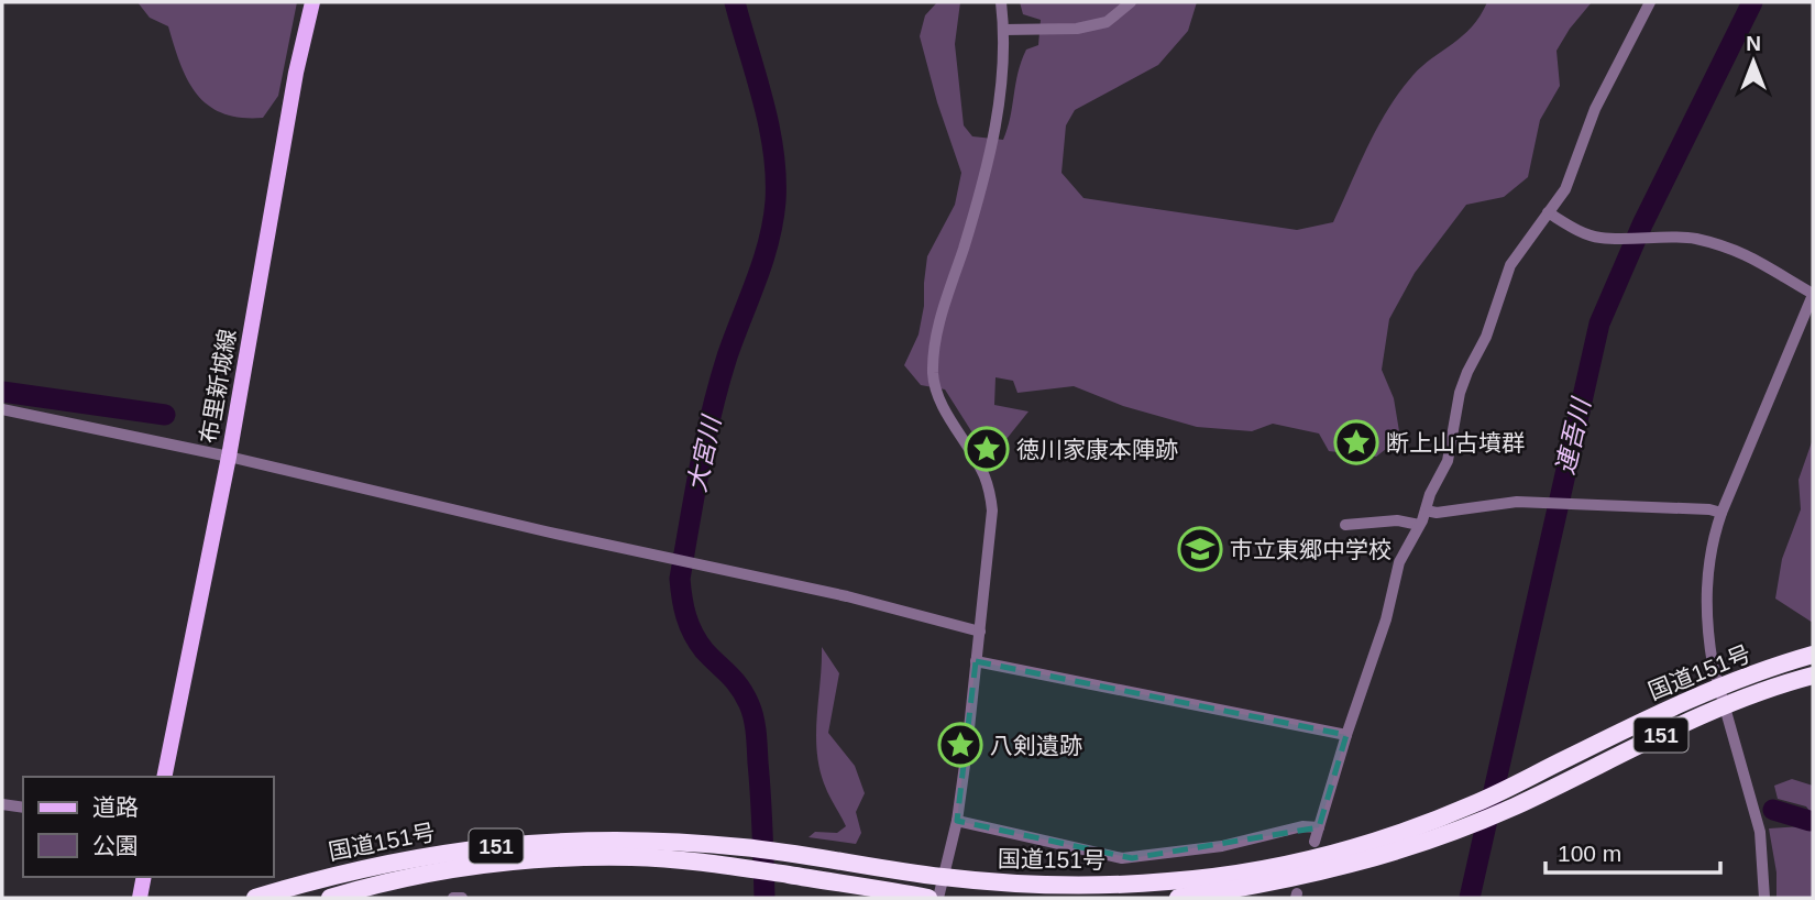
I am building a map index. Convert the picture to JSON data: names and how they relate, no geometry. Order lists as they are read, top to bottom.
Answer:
{
  "streets": {
    "highway": ["国道151号", "151"],
    "main road": ["布里新城線"]
  },
  "water": ["連吾川", "大宮川"],
  "places": {
    "place": ["断上山古墳群", "徳川家康本陣跡", "八剣遺跡"],
    "school or university": ["市立東郷中学校"]
  },
  "legend": ["道路", "公園"],
  "scale_bar": "100 m",
  "north": "top"
}
